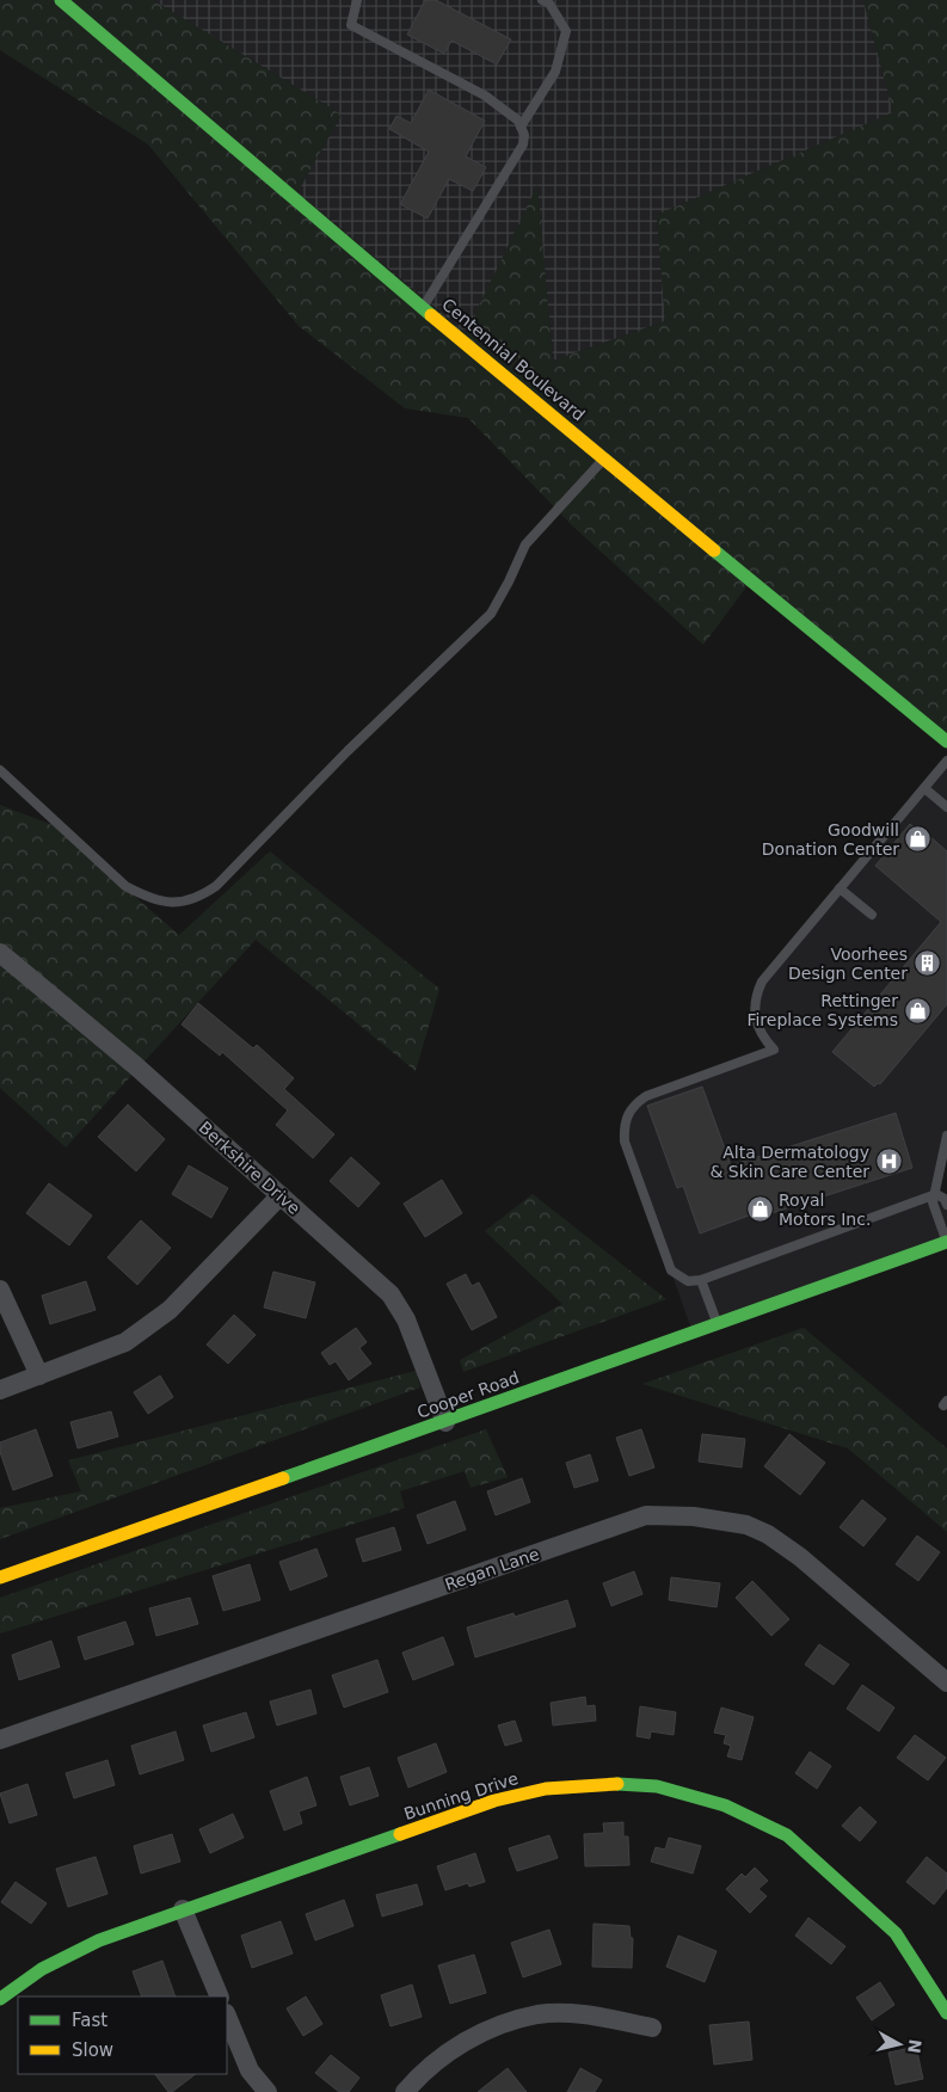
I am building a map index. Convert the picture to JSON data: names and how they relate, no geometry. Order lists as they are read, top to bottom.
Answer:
{
  "streets": {
    "street": [
      "Centennial Boulevard",
      "Berkshire Drive",
      "Cooper Road",
      "Regan Lane",
      "Bunning Drive"
    ]
  },
  "crossings": [
    ["Berkshire Drive", "Cooper Road"]
  ],
  "places": {
    "shop": ["Goodwill Donation Center", "Rettinger Fireplace Systems", "Royal Motors Inc."],
    "building": ["Voorhees Design Center"],
    "hospital": ["Alta Dermatology & Skin Care Center"]
  },
  "legend": ["Fast", "Slow"],
  "north": "right"
}
